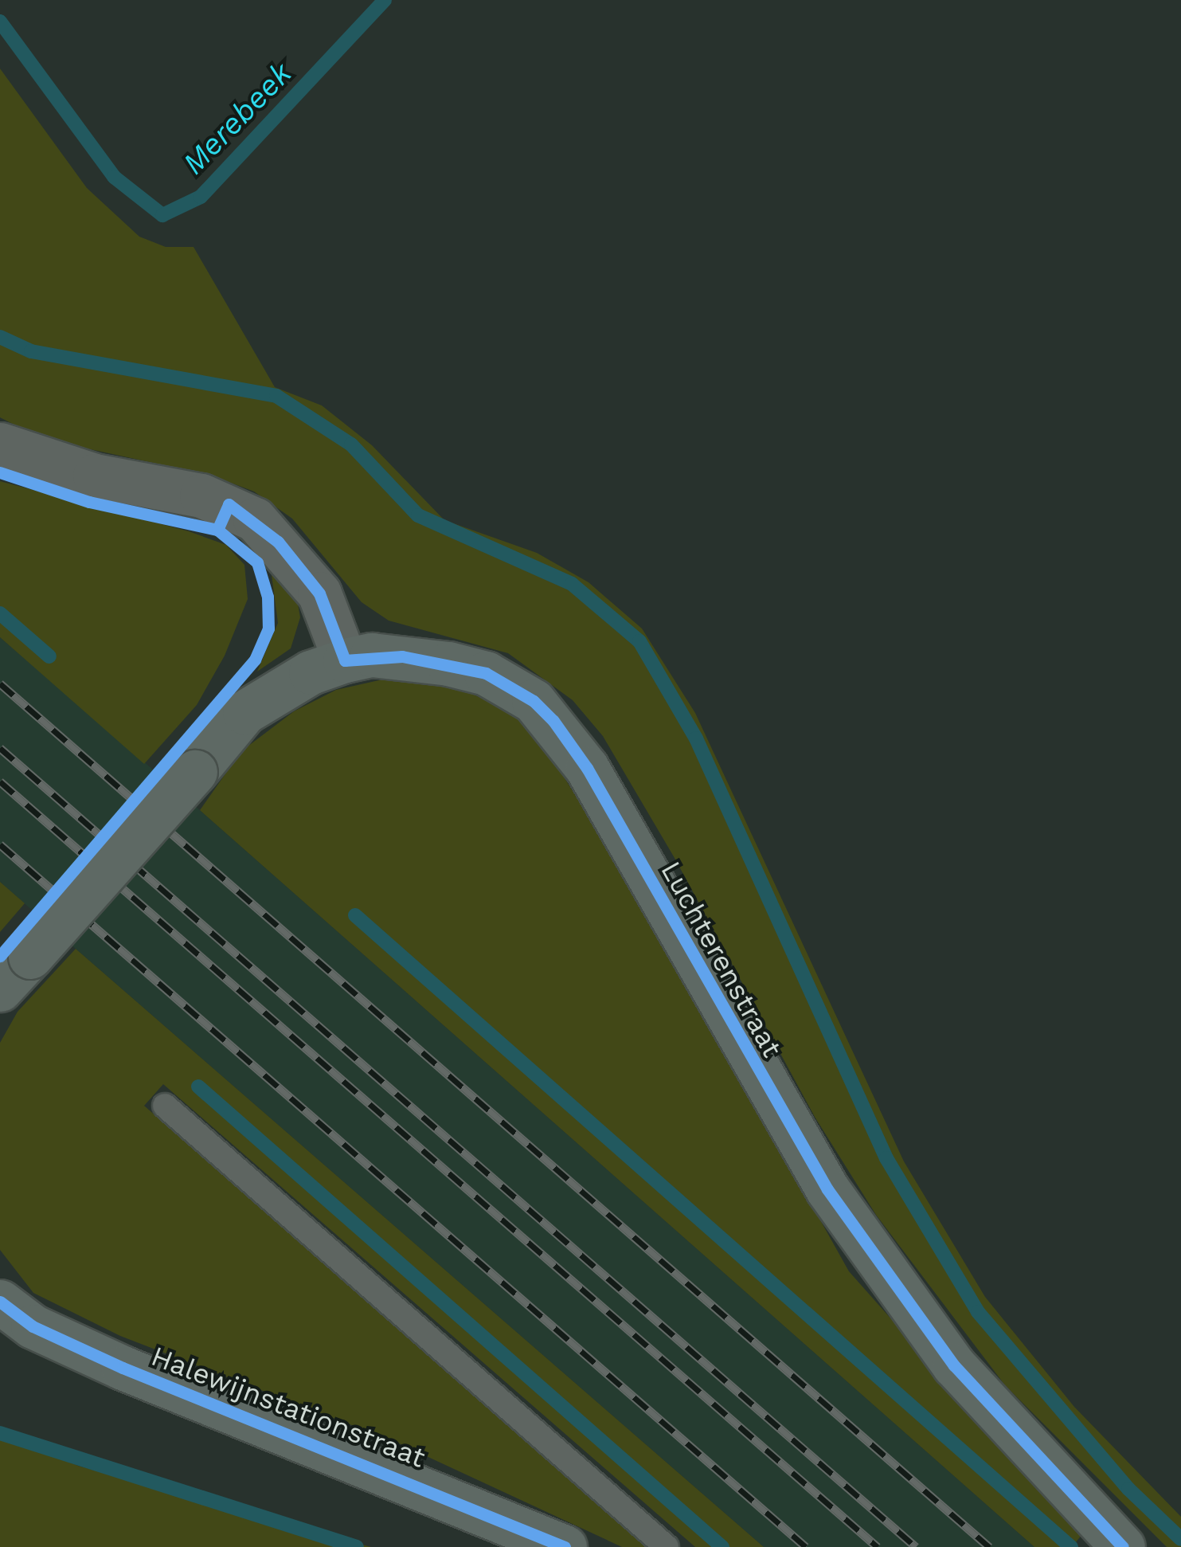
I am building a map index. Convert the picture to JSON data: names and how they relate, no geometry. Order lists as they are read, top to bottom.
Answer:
{
  "streets": {
    "street": ["Luchterenstraat", "Halewijnstationstraat"]
  },
  "water": ["Merebeek"]
}
